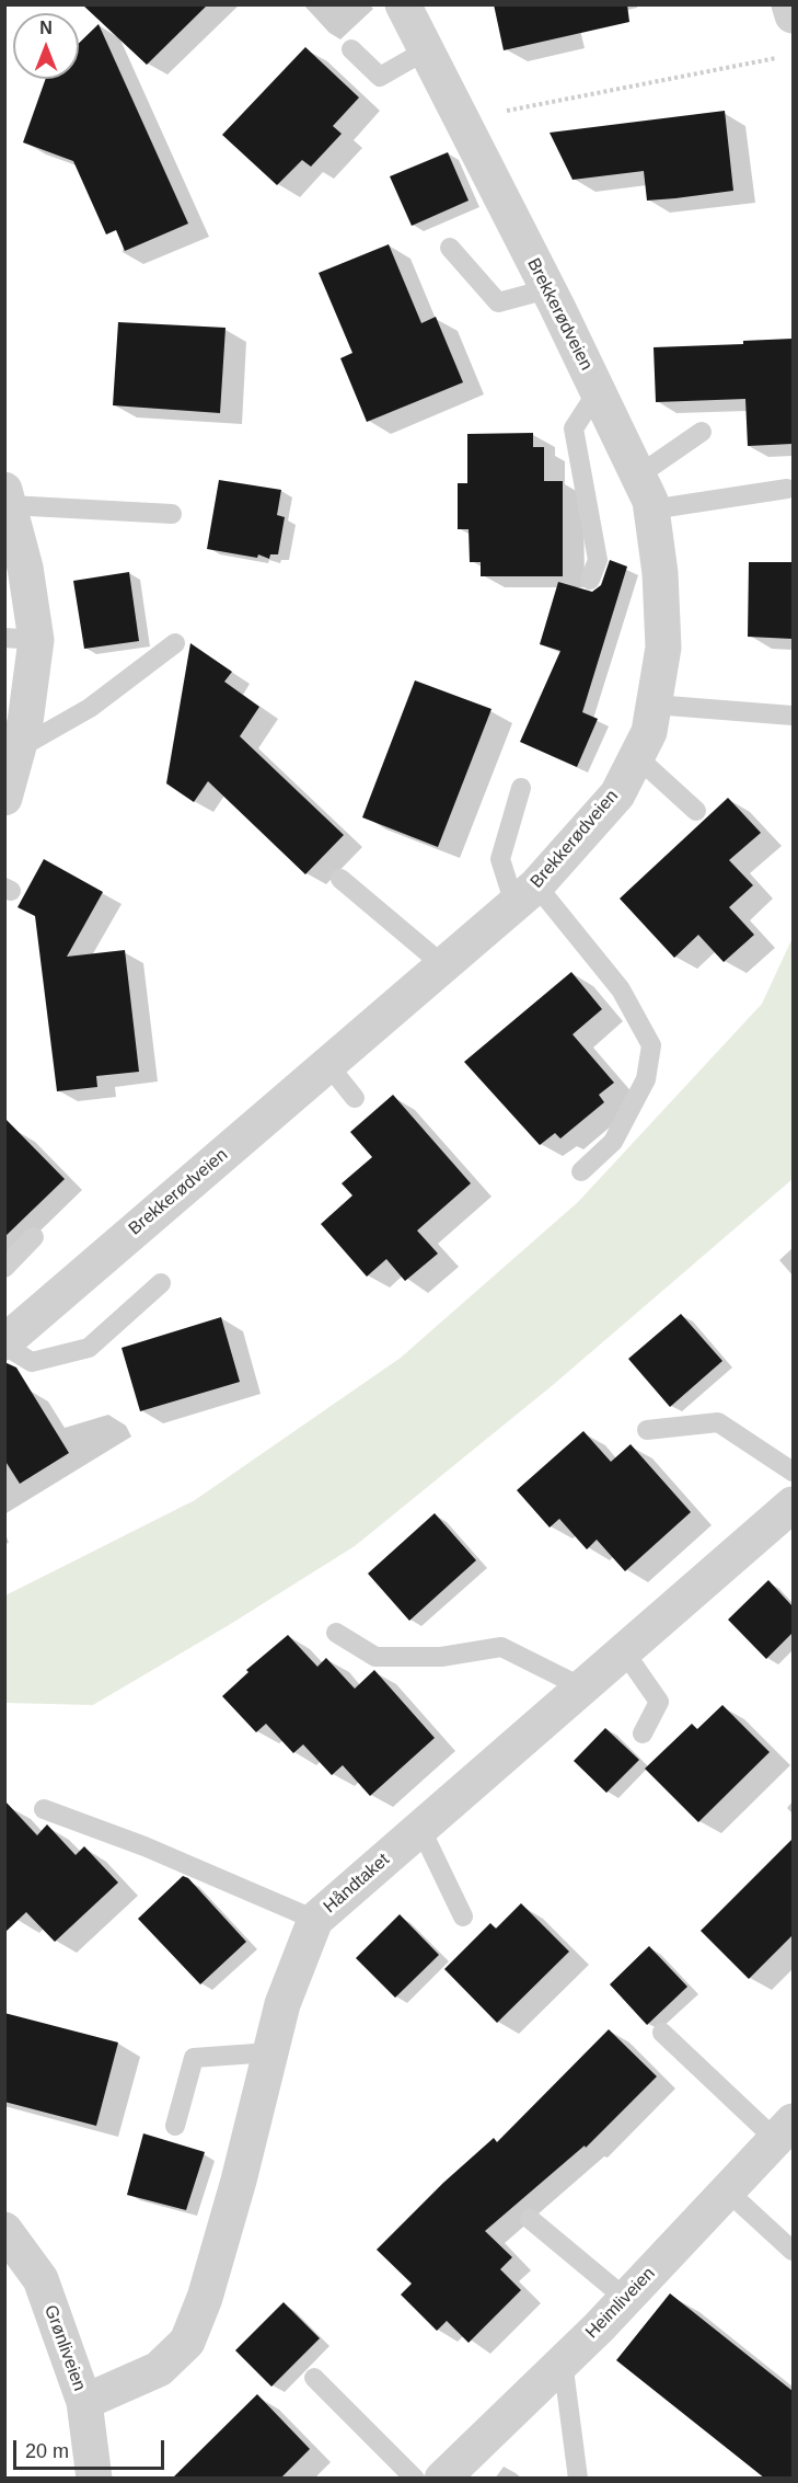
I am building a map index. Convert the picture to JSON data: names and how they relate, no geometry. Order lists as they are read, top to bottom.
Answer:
{
  "streets": {
    "street": [
      "Brekkerødveien",
      "Håndtaket",
      "Heimliveien",
      "Grønliveien"
    ]
  },
  "crossings": [
    ["Håndtaket", "Grønliveien"]
  ],
  "scale_bar": "20 m",
  "north": "top"
}
